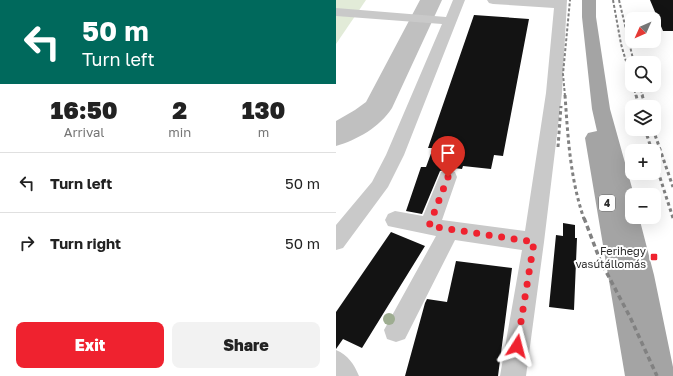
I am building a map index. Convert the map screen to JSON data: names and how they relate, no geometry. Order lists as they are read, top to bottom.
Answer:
{
  "streets": {
    "main road": ["4"]
  },
  "places": {
    "transit": ["Ferihegy vasútállomás"]
  },
  "north": "bottom left",
  "page": {
    "turn": ["50 m", "Turn left"],
    "map_buttons": ["+", "−"],
    "eta": [
      "16:50",
      "Arrival",
      "2",
      "min",
      "130",
      "m"
    ],
    "list": [
      {
        "name": "Turn left",
        "value": "50 m"
      },
      {
        "name": "Turn right",
        "value": "50 m"
      }
    ],
    "buttons": ["Exit", "Share"]
  }
}
